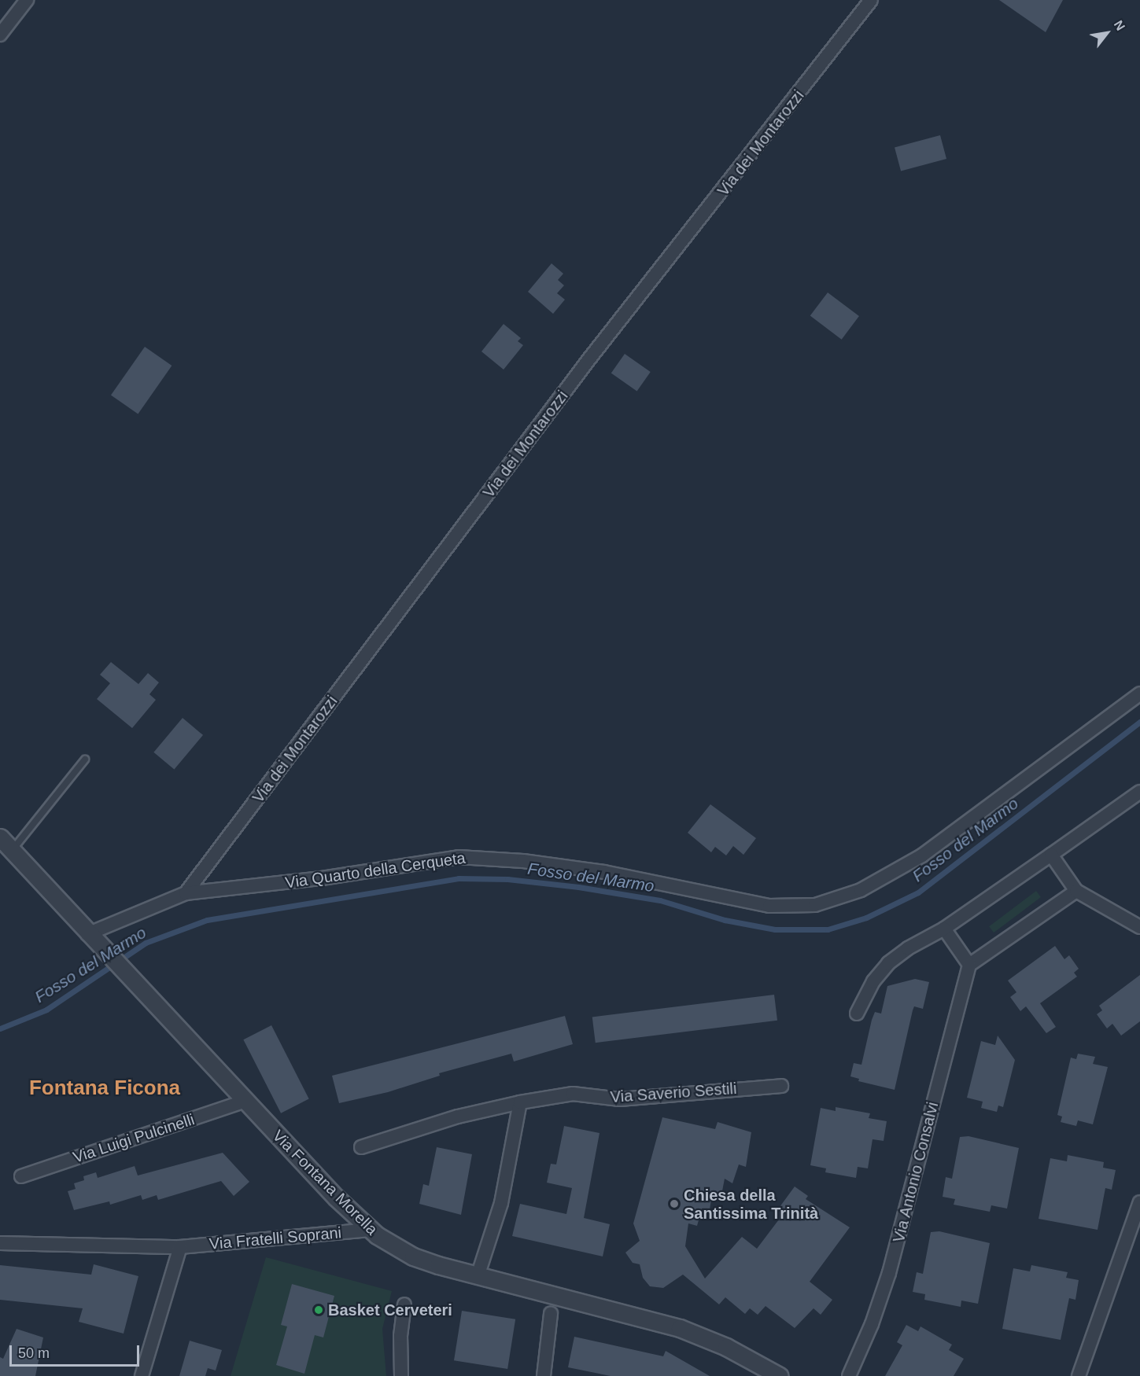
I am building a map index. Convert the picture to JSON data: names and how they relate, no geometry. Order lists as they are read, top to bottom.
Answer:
{
  "streets": {
    "street": [
      "Via dei Montarozzi",
      "Via Quarto della Cerqueta",
      "Via Saverio Sestili",
      "Via Luigi Pulcinelli",
      "Via Antonio Consalvi",
      "Via Fontana Morella",
      "Via Fratelli Soprani"
    ]
  },
  "crossings": [
    ["Via dei Montarozzi", "Via Quarto della Cerqueta"],
    ["Via Quarto della Cerqueta", "Via Fontana Morella"],
    ["Via Luigi Pulcinelli", "Via Fontana Morella"],
    ["Via Fontana Morella", "Via Fratelli Soprani"]
  ],
  "districts": ["Fontana Ficona"],
  "water": ["Fosso del Marmo"],
  "places": ["Chiesa della Santissima Trinità", "Basket Cerveteri"],
  "scale_bar": "50 m",
  "north": "top right"
}
